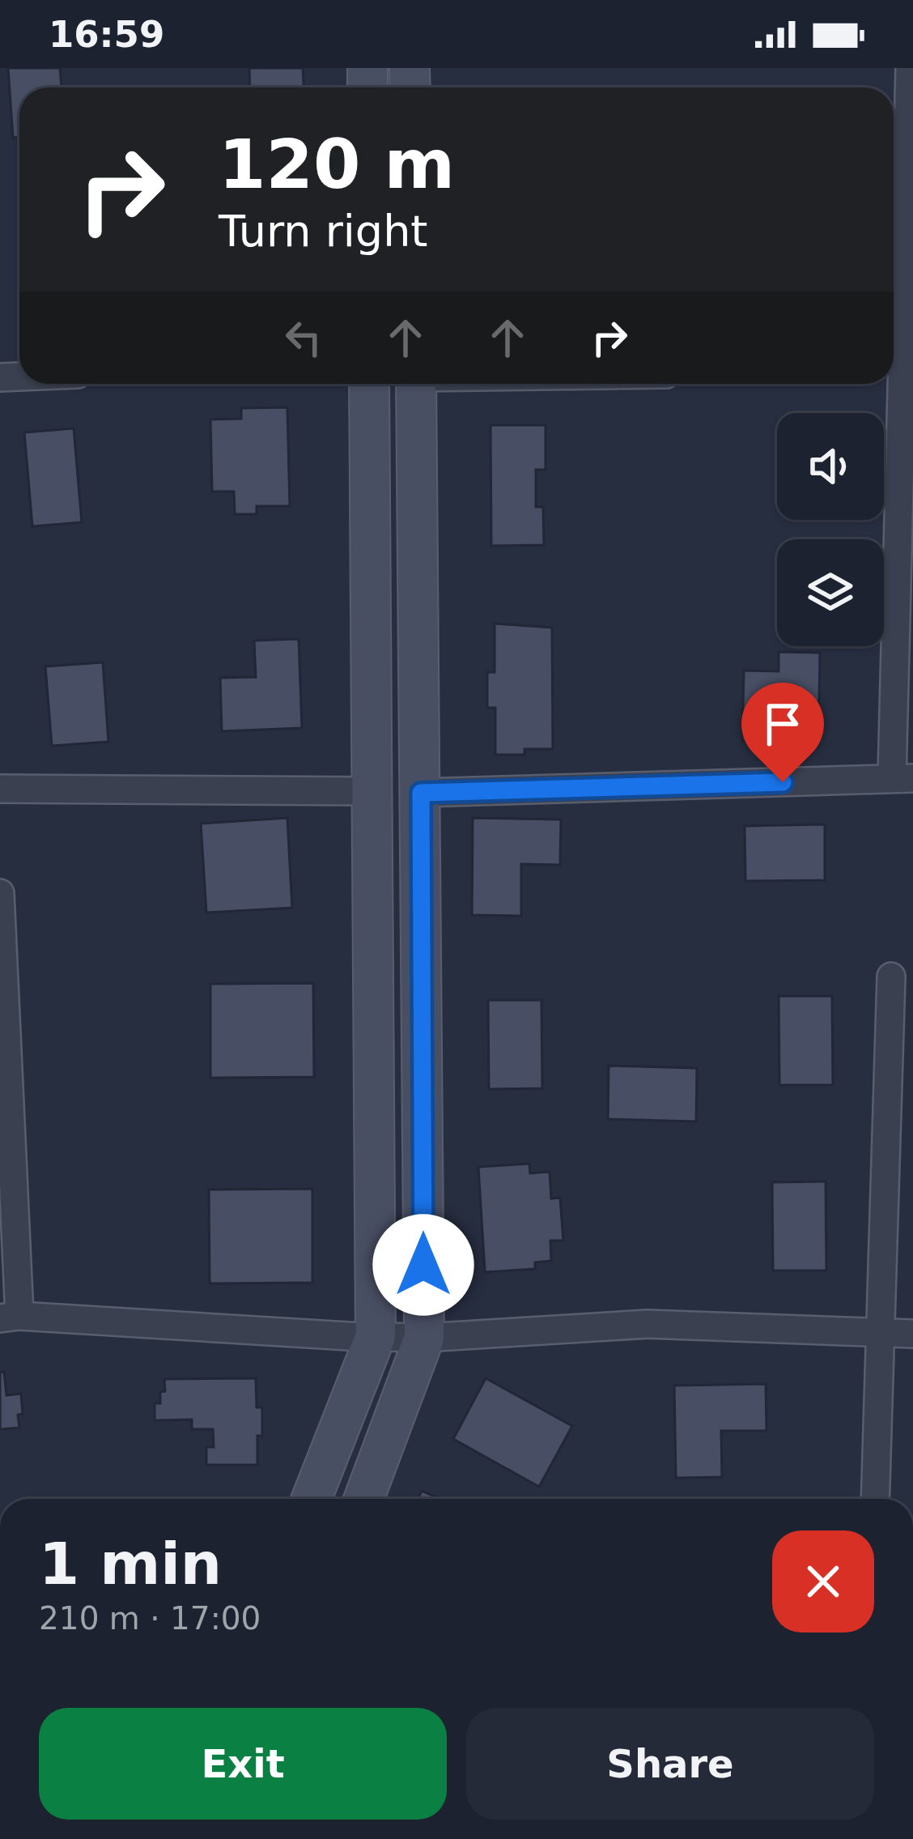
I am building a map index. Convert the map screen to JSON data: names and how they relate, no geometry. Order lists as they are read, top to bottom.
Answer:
{
  "page": {
    "status": "16:59",
    "turn": ["120 m", "Turn right"],
    "heading": ["1 min", "210 m · 17:00"],
    "buttons": ["Exit", "Share"]
  }
}
